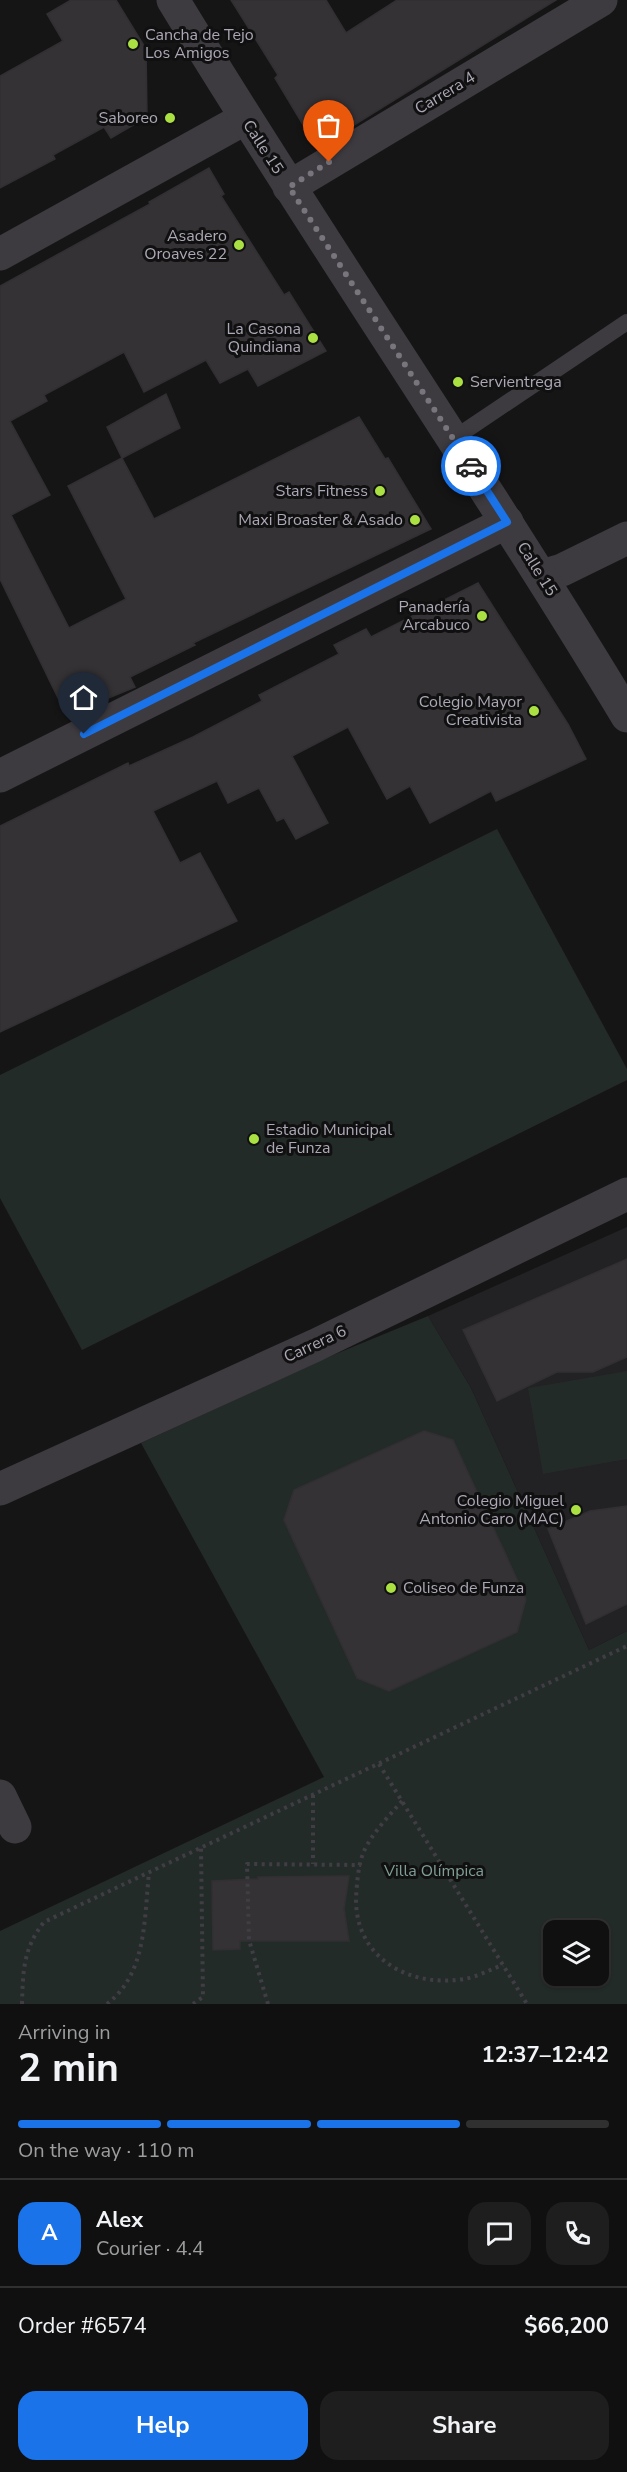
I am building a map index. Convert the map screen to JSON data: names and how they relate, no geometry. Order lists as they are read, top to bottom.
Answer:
{
  "streets": {
    "street": ["Carrera 4", "Calle 15", "Carrera 6"]
  },
  "crossings": [
    ["Carrera 4", "Calle 15"]
  ],
  "parks": ["Villa Olímpica"],
  "places": [
    "Cancha de Tejo Los Amigos",
    "Saboreo",
    "Asadero Oroaves 22",
    "La Casona Quindiana",
    "Servientrega",
    "Stars Fitness",
    "Maxi Broaster & Asado",
    "Panadería Arcabuco",
    "Colegio Mayor Creativista",
    "Estadio Municipal de Funza",
    "Colegio Miguel Antonio Caro (MAC)",
    "Coliseo de Funza"
  ],
  "page": {
    "heading": ["2 min", "Arriving in", "12:37–12:42"],
    "panel": [
      "Alex",
      "Courier · 4.4",
      "Order #6574",
      "$66,200"
    ],
    "bar": "On the way · 110 m",
    "round": "A",
    "buttons": ["Help", "Share"]
  }
}
